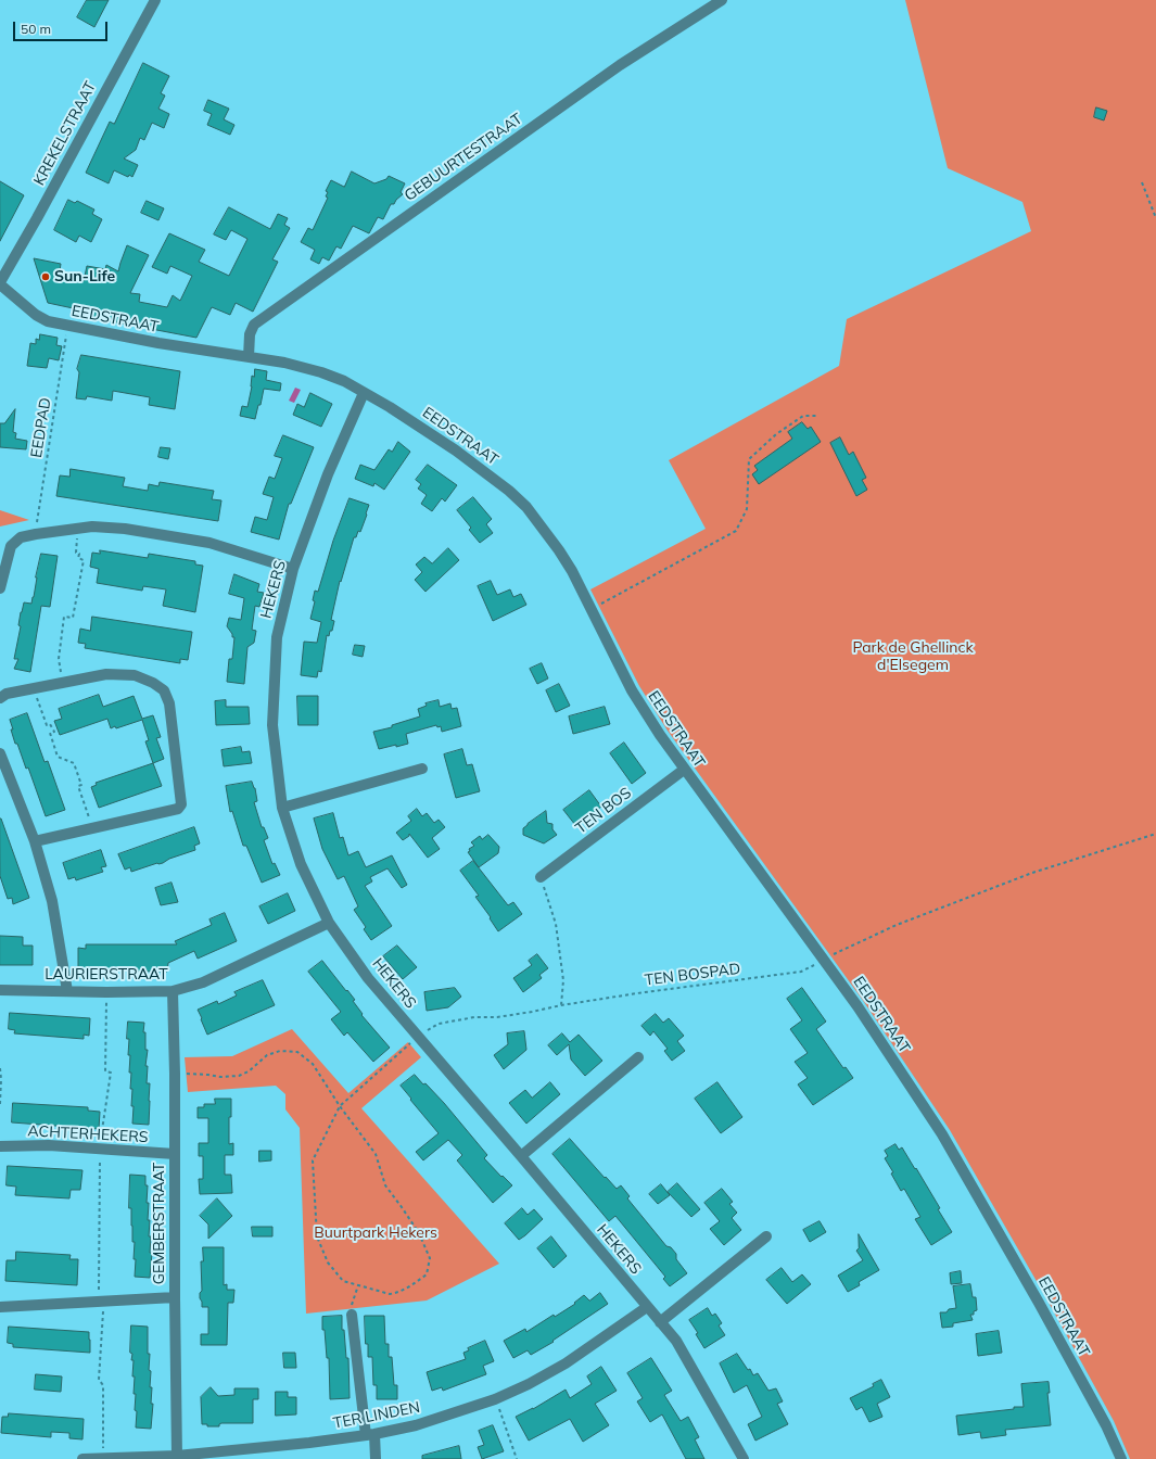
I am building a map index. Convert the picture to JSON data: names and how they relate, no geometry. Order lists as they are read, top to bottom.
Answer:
{
  "streets": {
    "street": [
      "KREKELSTRAAT",
      "GEBUURTESTRAAT",
      "EEDSTRAAT",
      "HEKERS",
      "TEN BOS",
      "LAURIERSTRAAT",
      "ACHTERHEKERS",
      "GEMBERSTRAAT",
      "TER LINDEN"
    ],
    "path": ["EEDPAD", "TEN BOSPAD"]
  },
  "crossings": [
    ["KREKELSTRAAT", "EEDSTRAAT"],
    ["GEBUURTESTRAAT", "EEDSTRAAT"],
    ["EEDSTRAAT", "EEDPAD"],
    ["EEDSTRAAT", "HEKERS"],
    ["EEDSTRAAT", "TEN BOS"],
    ["EEDSTRAAT", "TEN BOSPAD"],
    ["HEKERS", "LAURIERSTRAAT"],
    ["HEKERS", "TEN BOSPAD"],
    ["HEKERS", "TER LINDEN"],
    ["LAURIERSTRAAT", "GEMBERSTRAAT"],
    ["ACHTERHEKERS", "GEMBERSTRAAT"],
    ["GEMBERSTRAAT", "TER LINDEN"]
  ],
  "parks": ["Park de Ghellinck d'Elsegem", "Buurtpark Hekers"],
  "places": ["Sun-Life"],
  "scale_bar": "50 m"
}
